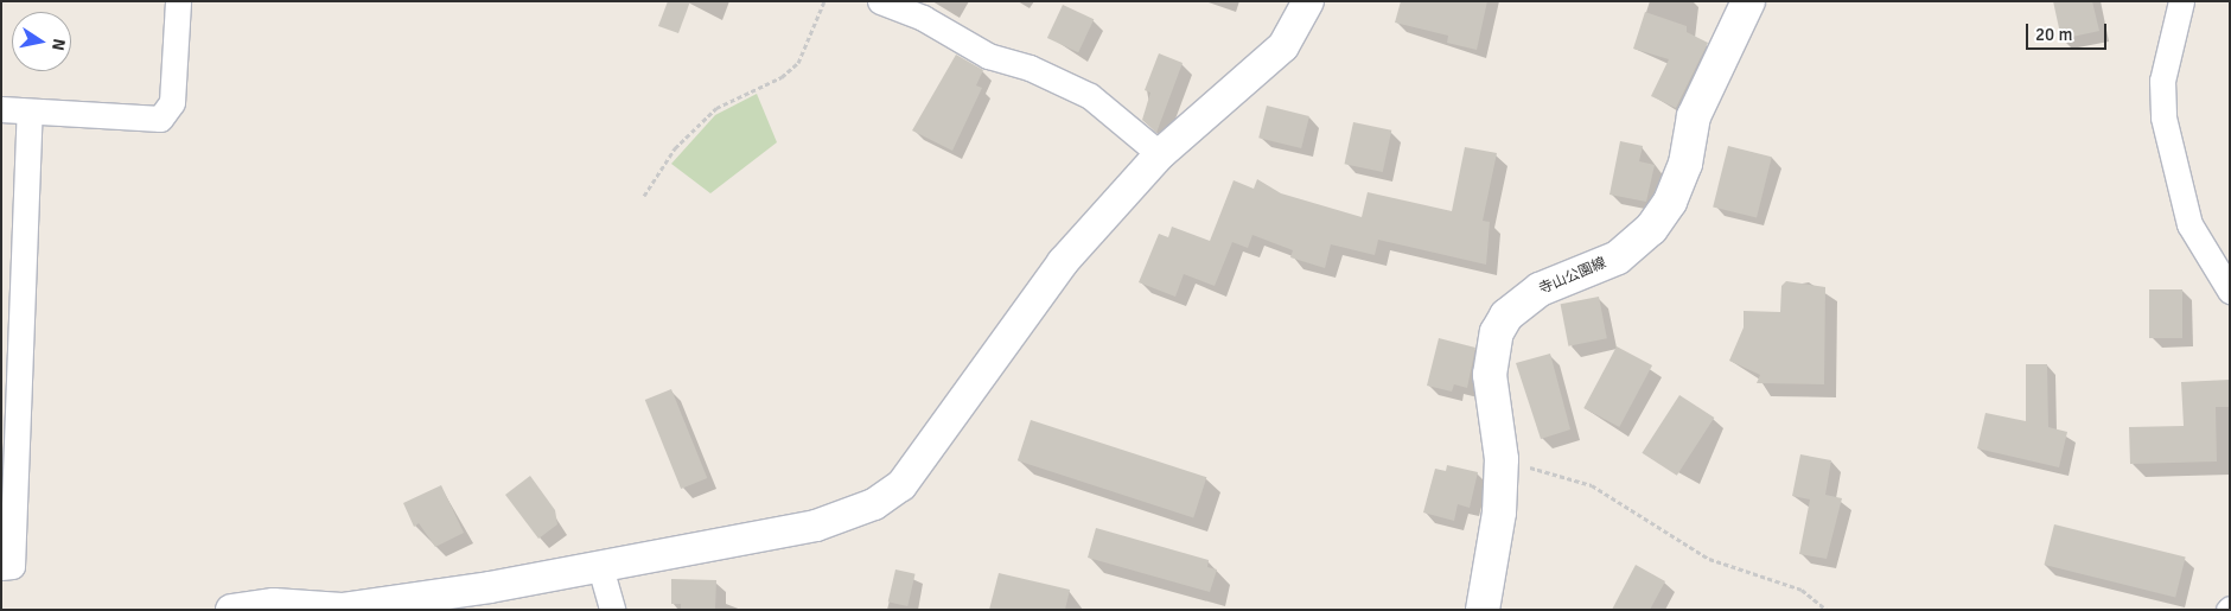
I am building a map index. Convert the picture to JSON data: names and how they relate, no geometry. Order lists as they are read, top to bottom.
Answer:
{
  "streets": {
    "main road": ["寺山公園線"]
  },
  "scale_bar": "20 m",
  "north": "right"
}
